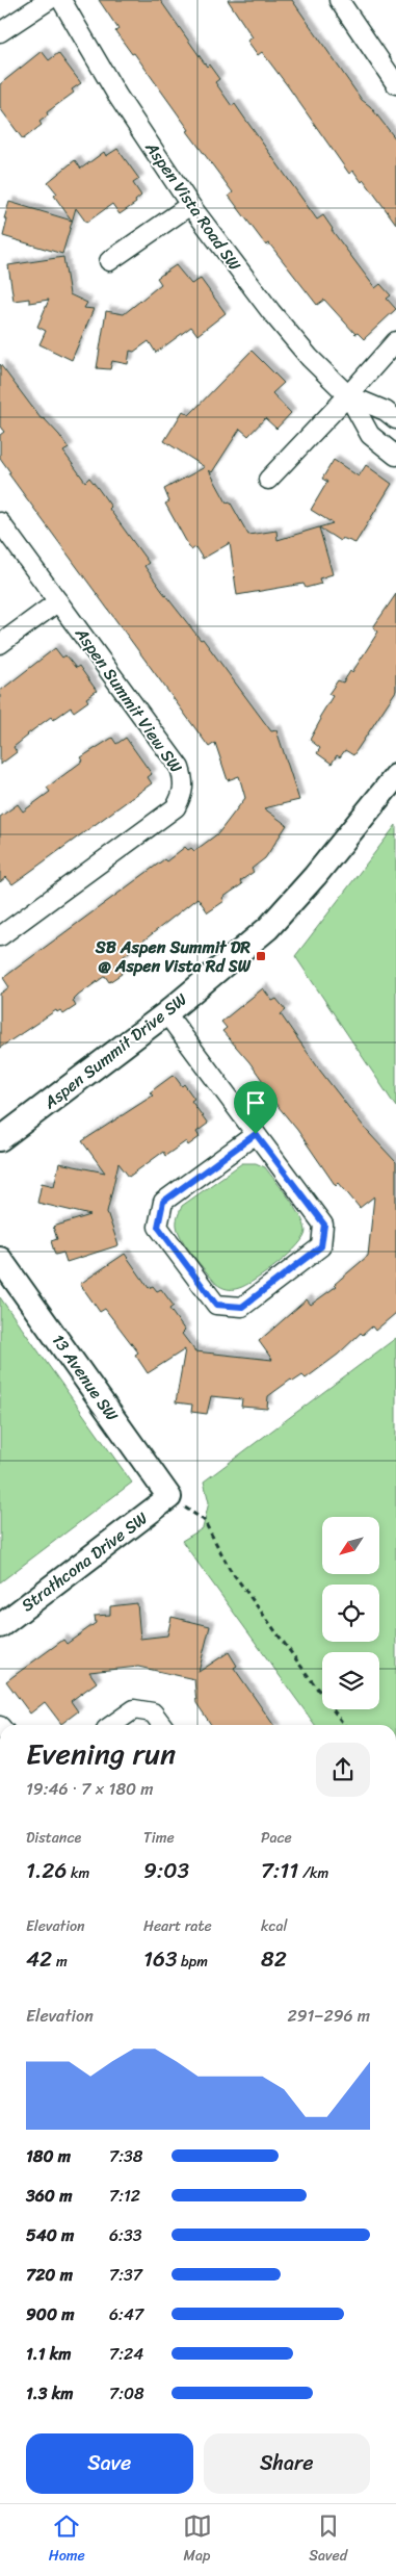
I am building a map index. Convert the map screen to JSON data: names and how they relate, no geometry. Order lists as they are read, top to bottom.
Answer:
{
  "streets": {
    "street": [
      "Aspen Vista Road SW",
      "Aspen Summit View SW",
      "Aspen Summit Drive SW",
      "13 Avenue SW",
      "Strathcona Drive SW"
    ]
  },
  "crossings": [
    ["13 Avenue SW", "Strathcona Drive SW"]
  ],
  "places": {
    "transit": ["SB Aspen Summit DR @ Aspen Vista Rd SW"]
  },
  "north": "bottom left",
  "page": {
    "heading": ["Evening run", "19:46 · 7 × 180 m"],
    "stats": [
      ["Distance", "1.26 km"],
      ["Time", "9:03"],
      ["Pace", "7:11 /km"],
      ["Elevation", "42 m"],
      ["Heart rate", "163 bpm"],
      ["kcal", "82"]
    ],
    "chart": ["Elevation", "291–296 m"],
    "list": [
      {
        "name": "180 m",
        "note": "7:38"
      },
      {
        "name": "360 m",
        "note": "7:12"
      },
      {
        "name": "540 m",
        "note": "6:33"
      },
      {
        "name": "720 m",
        "note": "7:37"
      },
      {
        "name": "900 m",
        "note": "6:47"
      },
      {
        "name": "1.1 km",
        "note": "7:24"
      },
      {
        "name": "1.3 km",
        "note": "7:08"
      }
    ],
    "buttons": ["Save", "Share"],
    "tabs": ["Home", "Map", "Saved"]
  }
}
